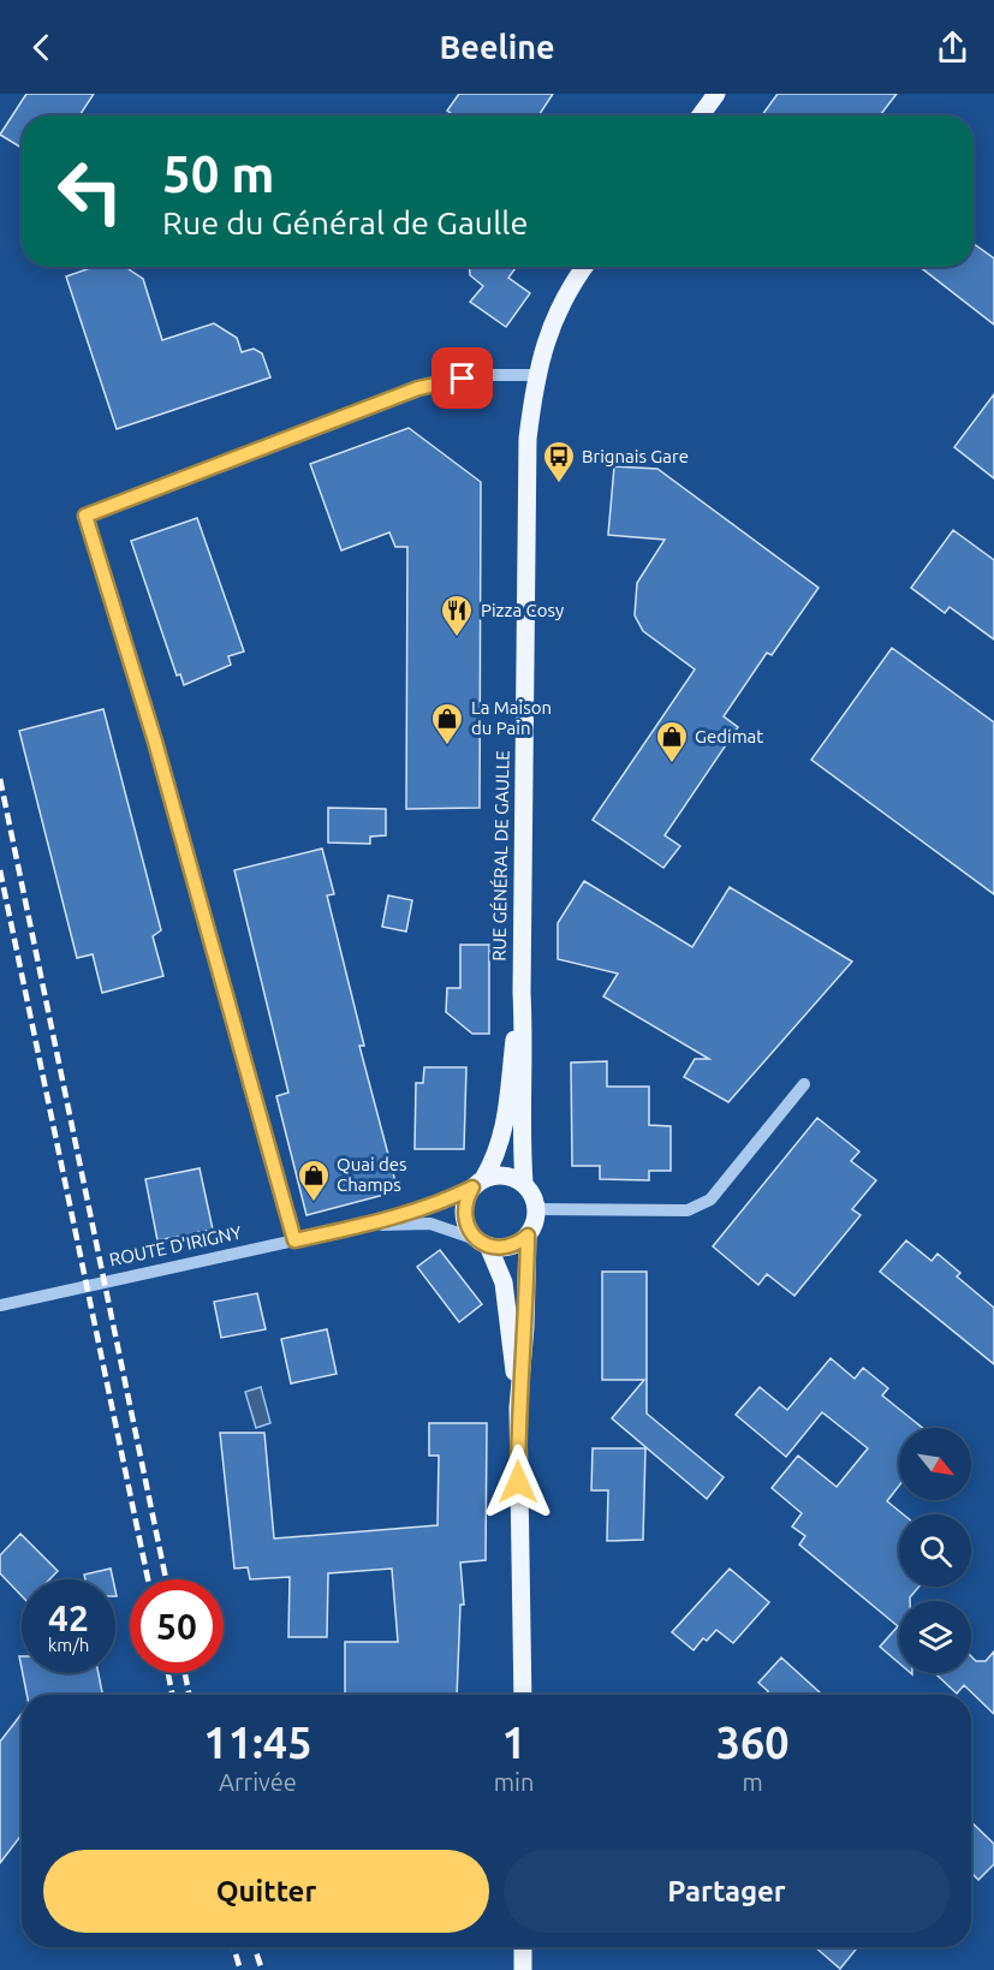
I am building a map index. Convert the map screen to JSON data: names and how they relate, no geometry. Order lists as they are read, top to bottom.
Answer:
{
  "streets": {
    "main road": ["RUE GÉNÉRAL DE GAULLE"],
    "street": ["ROUTE D'IRIGNY"]
  },
  "crossings": [
    ["RUE GÉNÉRAL DE GAULLE", "ROUTE D'IRIGNY"]
  ],
  "places": {
    "bus stop": ["Brignais Gare"],
    "restaurant": ["Pizza Cosy"],
    "shop": ["La Maison du Pain", "Gedimat", "Quai des Champs"]
  },
  "north": "bottom right",
  "page": {
    "header": "Beeline",
    "turn": ["50 m", "Rue du Général de Gaulle"],
    "speed": "42 km/h",
    "limit": "50",
    "eta": [
      "11:45",
      "Arrivée",
      "1",
      "min",
      "360",
      "m"
    ],
    "buttons": ["Quitter", "Partager"]
  }
}
